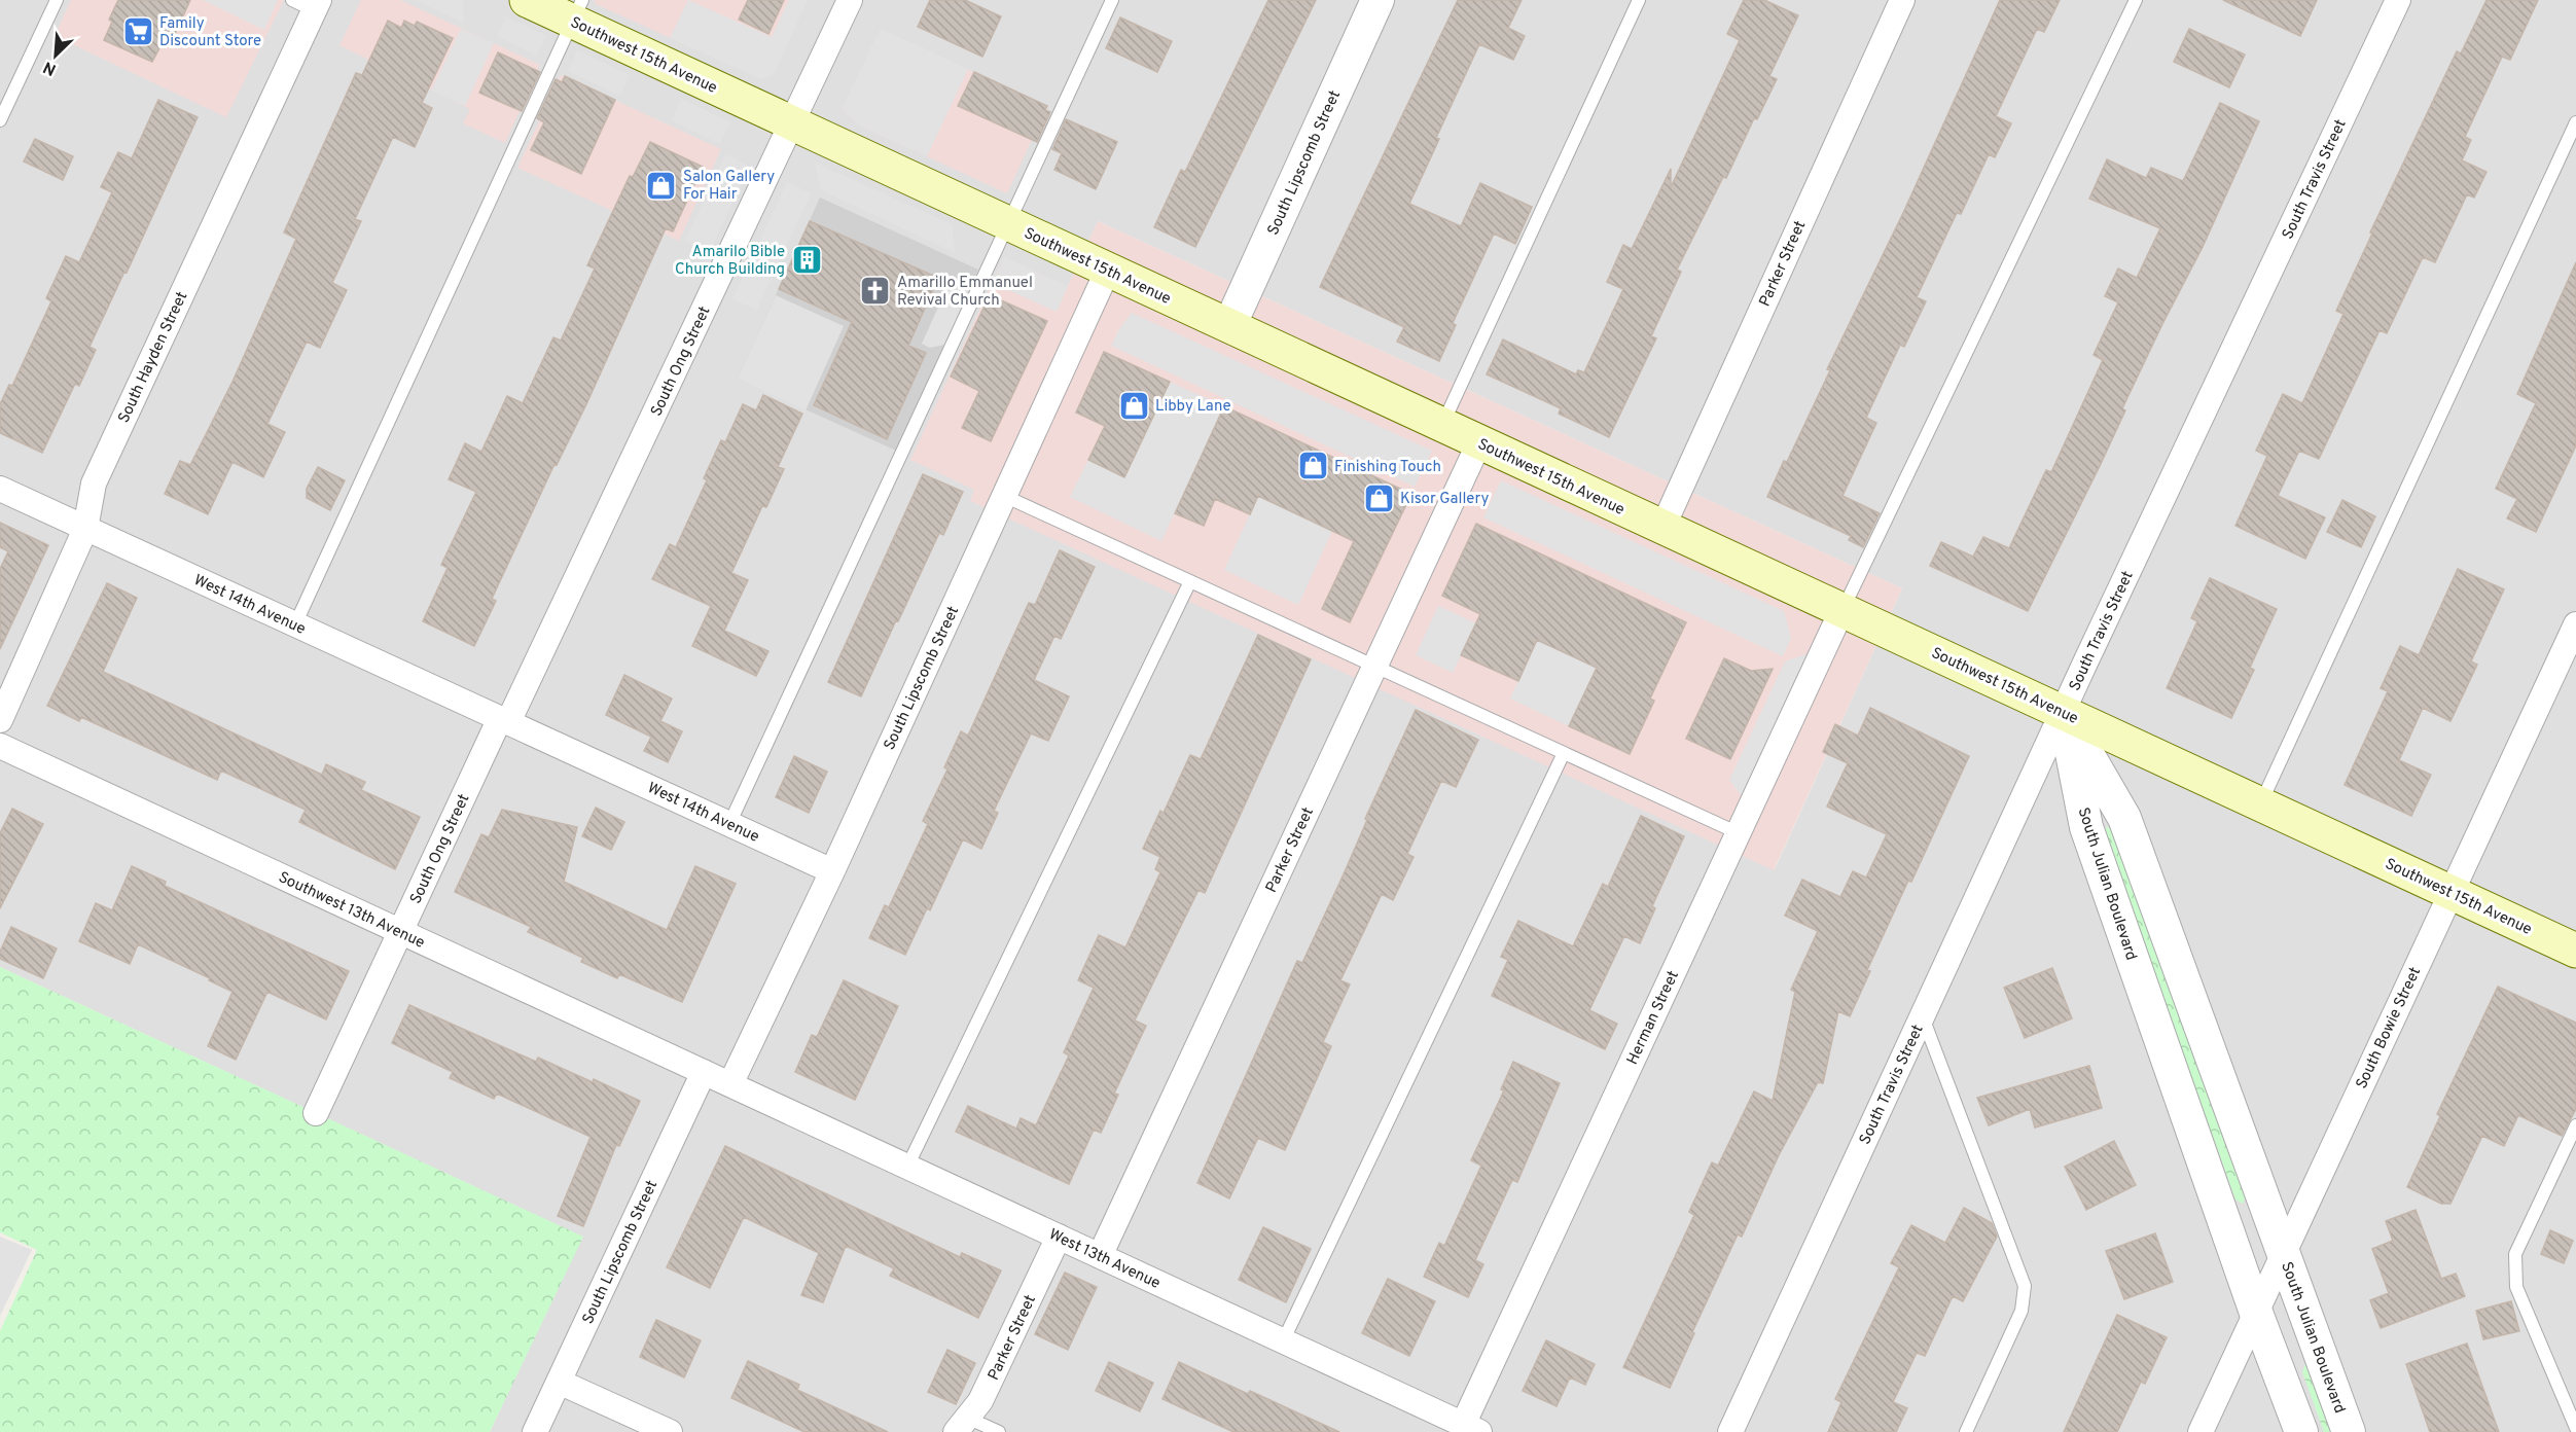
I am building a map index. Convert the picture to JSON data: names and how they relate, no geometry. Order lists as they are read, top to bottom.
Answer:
{
  "streets": {
    "main road": ["Southwest 15th Avenue"],
    "street": [
      "South Lipscomb Street",
      "South Travis Street",
      "Parker Street",
      "South Hayden Street",
      "South Ong Street",
      "West 14th Avenue",
      "South Julian Boulevard",
      "Southwest 13th Avenue",
      "Herman Street",
      "South Bowie Street",
      "West 13th Avenue"
    ]
  },
  "crossings": [
    ["Southwest 15th Avenue", "South Lipscomb Street"],
    ["Southwest 15th Avenue", "South Travis Street"],
    ["Southwest 15th Avenue", "Parker Street"],
    ["Southwest 15th Avenue", "South Ong Street"],
    ["Southwest 15th Avenue", "South Julian Boulevard"],
    ["Southwest 15th Avenue", "Herman Street"],
    ["Southwest 15th Avenue", "South Bowie Street"],
    ["South Lipscomb Street", "West 14th Avenue"],
    ["South Lipscomb Street", "Southwest 13th Avenue"],
    ["South Lipscomb Street", "West 13th Avenue"],
    ["South Travis Street", "South Julian Boulevard"],
    ["Parker Street", "West 13th Avenue"],
    ["South Hayden Street", "West 14th Avenue"],
    ["South Ong Street", "West 14th Avenue"],
    ["South Ong Street", "Southwest 13th Avenue"],
    ["South Julian Boulevard", "South Bowie Street"],
    ["Southwest 13th Avenue", "West 13th Avenue"],
    ["Herman Street", "West 13th Avenue"]
  ],
  "places": {
    "supermarket": ["Family Discount Store"],
    "shop": [
      "Salon Gallery For Hair",
      "Libby Lane",
      "Finishing Touch",
      "Kisor Gallery"
    ],
    "building": ["Amarilo Bible Church Building"],
    "church": ["Amarillo Emmanuel Revival Church"]
  },
  "north": "bottom left"
}
